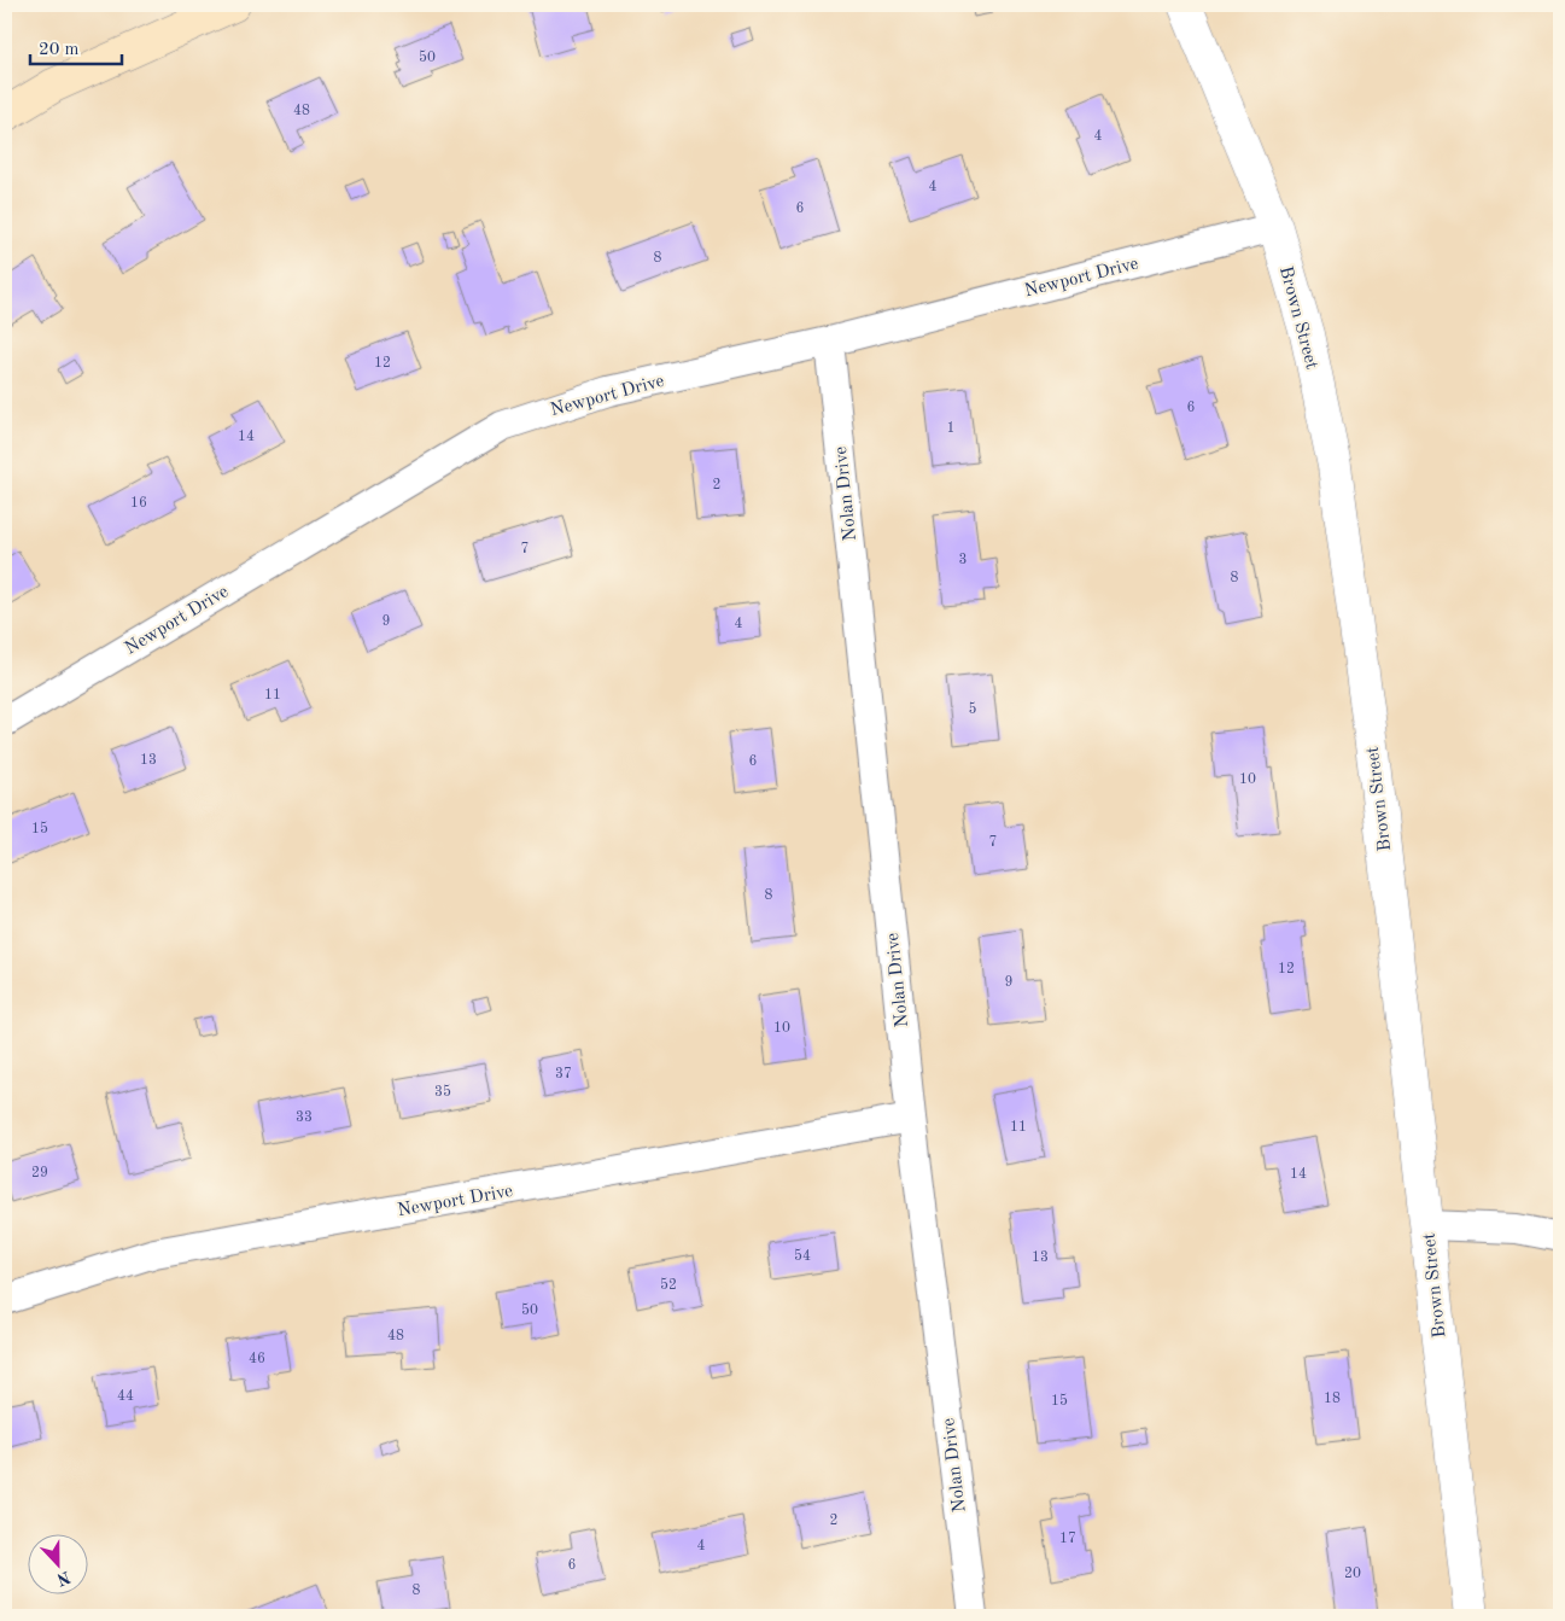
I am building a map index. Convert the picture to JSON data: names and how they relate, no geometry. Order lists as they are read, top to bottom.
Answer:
{
  "streets": {
    "street": ["Newport Drive", "Brown Street", "Nolan Drive"]
  },
  "crossings": [
    ["Newport Drive", "Brown Street"],
    ["Newport Drive", "Nolan Drive"]
  ],
  "house_numbers": [
    "50",
    "48",
    "4",
    "4",
    "6",
    "8",
    "12",
    "6",
    "1",
    "14",
    "2",
    "16",
    "7",
    "3",
    "8",
    "9",
    "4",
    "11",
    "5",
    "13",
    "6",
    "10",
    "15",
    "7",
    "8",
    "12",
    "9",
    "10",
    "37",
    "35",
    "33",
    "11",
    "29",
    "14",
    "54",
    "13",
    "52",
    "50",
    "48",
    "46",
    "44",
    "18",
    "15",
    "2",
    "17",
    "4",
    "6",
    "20",
    "8"
  ],
  "scale_bar": "20 m",
  "north": "bottom"
}
